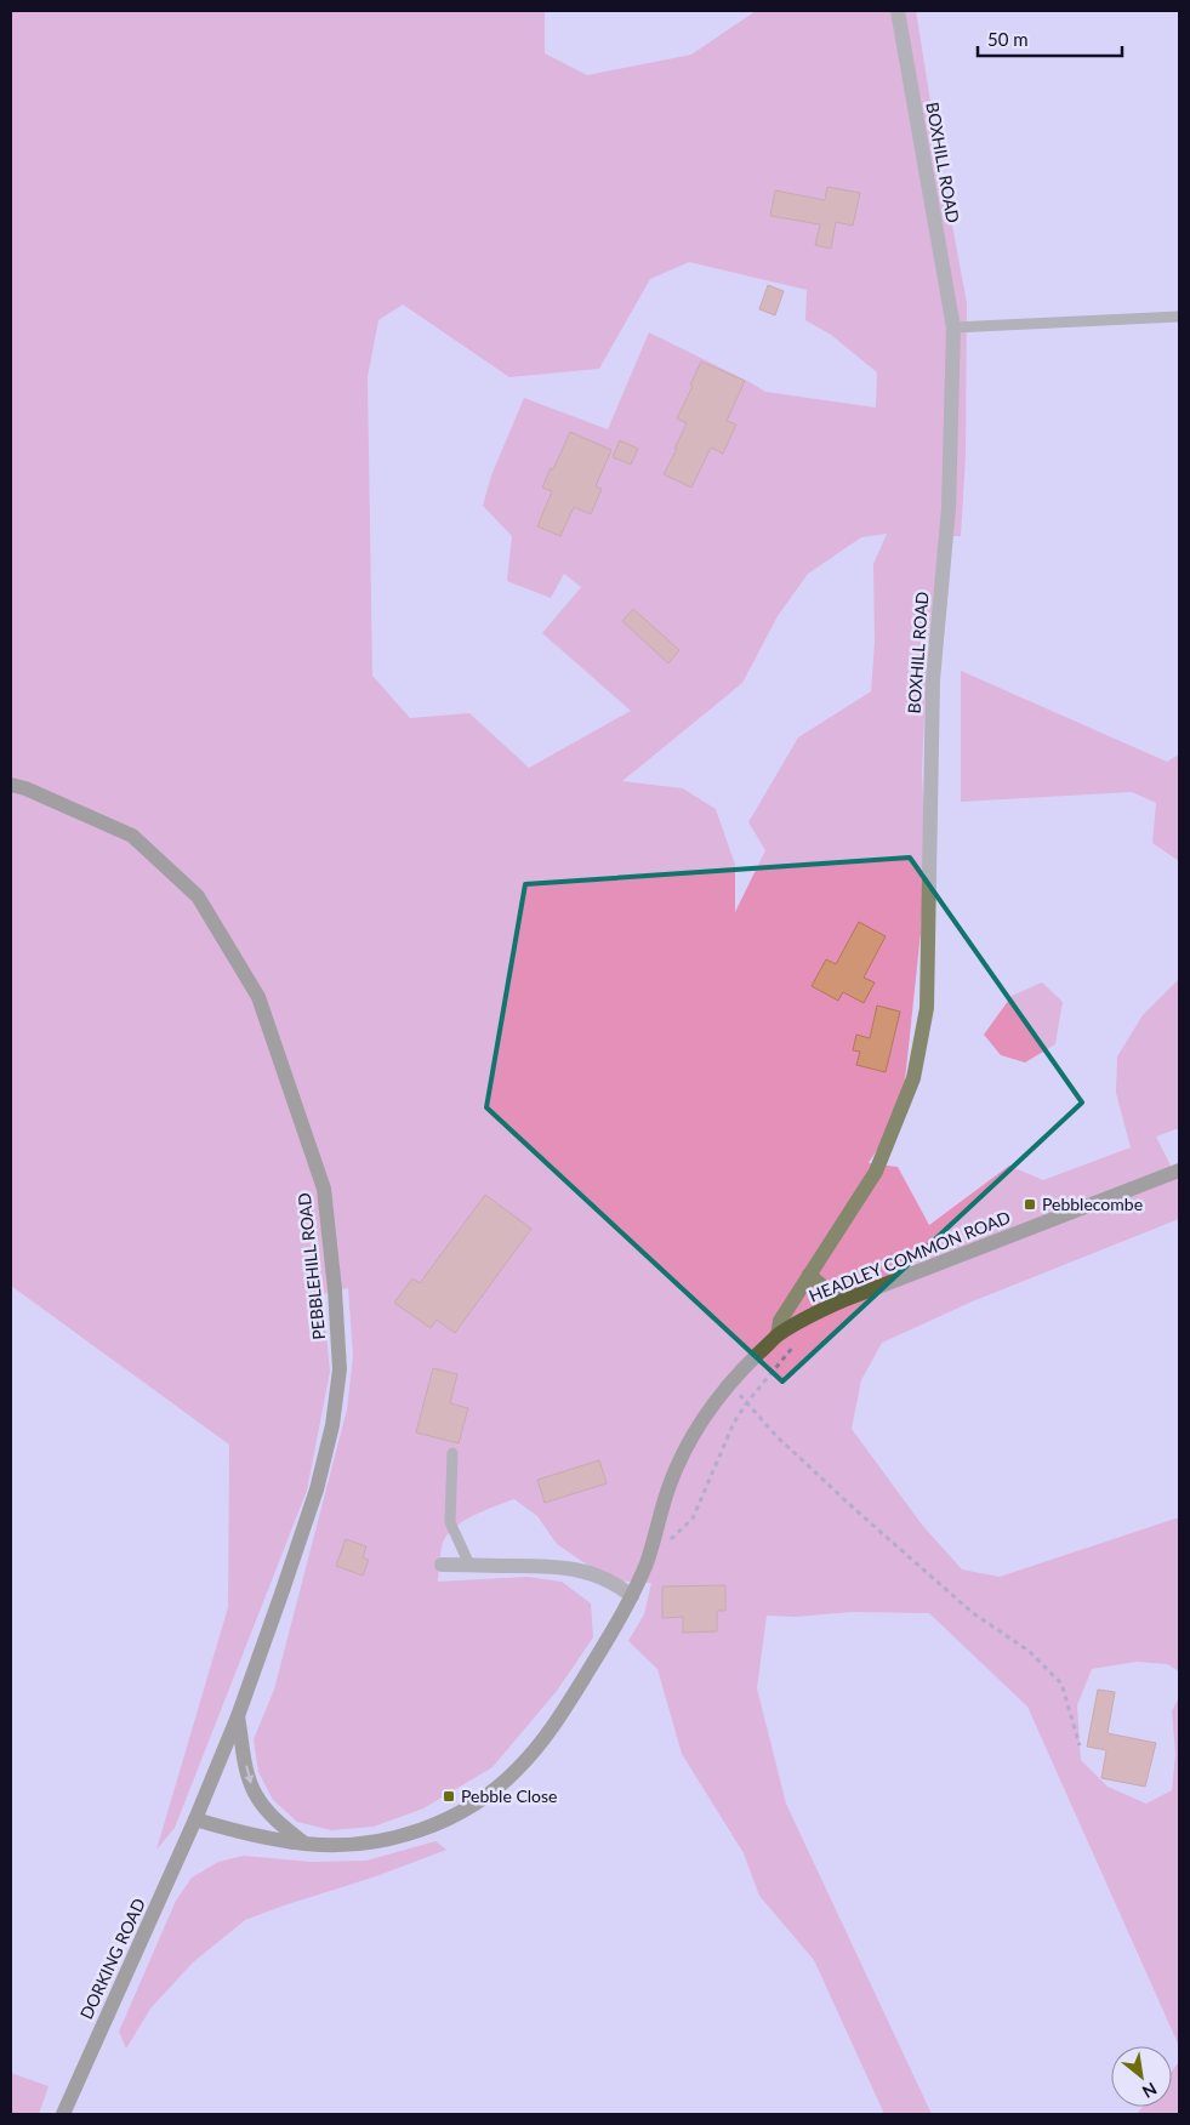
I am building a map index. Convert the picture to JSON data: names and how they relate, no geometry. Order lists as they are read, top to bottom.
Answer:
{
  "streets": {
    "main road": ["HEADLEY COMMON ROAD", "PEBBLEHILL ROAD", "DORKING ROAD"],
    "street": ["BOXHILL ROAD"]
  },
  "crossings": [
    ["BOXHILL ROAD", "HEADLEY COMMON ROAD"],
    ["HEADLEY COMMON ROAD", "PEBBLEHILL ROAD"],
    ["HEADLEY COMMON ROAD", "DORKING ROAD"],
    ["PEBBLEHILL ROAD", "DORKING ROAD"]
  ],
  "places": {
    "transit": ["Pebblecombe", "Pebble Close"]
  },
  "scale_bar": "50 m",
  "north": "bottom right"
}
